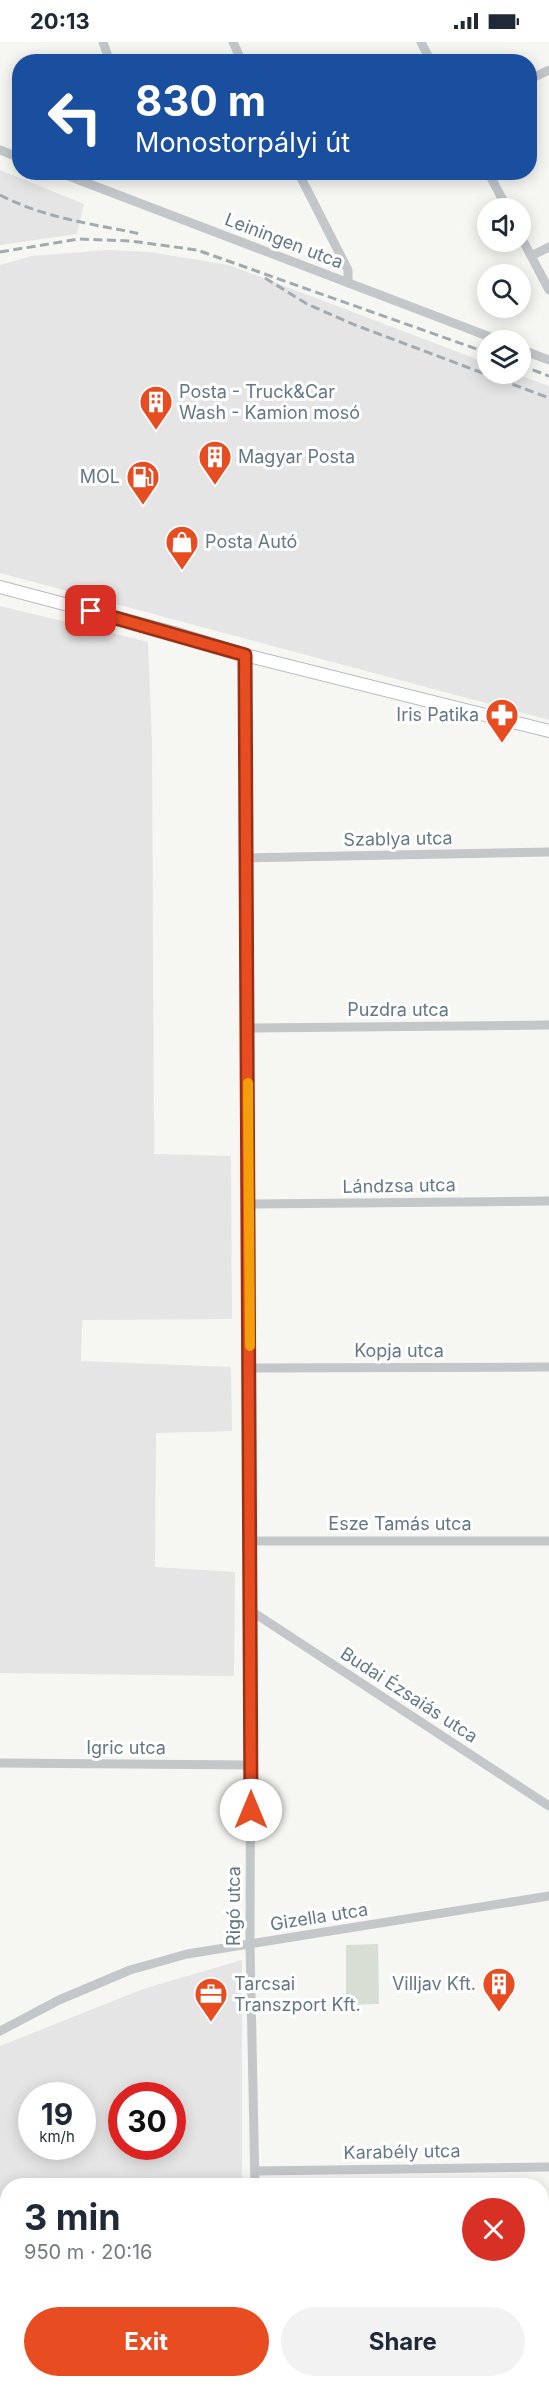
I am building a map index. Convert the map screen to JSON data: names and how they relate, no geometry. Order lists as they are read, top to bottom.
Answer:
{
  "streets": {
    "street": [
      "Leiningen utca",
      "Szablya utca",
      "Puzdra utca",
      "Lándzsa utca",
      "Kopja utca",
      "Esze Tamás utca",
      "Budai Ézsaiás utca",
      "Igric utca",
      "Rigó utca",
      "Gizella utca",
      "Karabély utca"
    ]
  },
  "crossings": [
    ["Szablya utca", "Rigó utca"],
    ["Puzdra utca", "Rigó utca"],
    ["Lándzsa utca", "Rigó utca"],
    ["Kopja utca", "Rigó utca"],
    ["Esze Tamás utca", "Rigó utca"],
    ["Budai Ézsaiás utca", "Rigó utca"],
    ["Igric utca", "Rigó utca"],
    ["Rigó utca", "Gizella utca"],
    ["Rigó utca", "Karabély utca"]
  ],
  "places": {
    "building": ["Posta - Truck&Car Wash - Kamion mosó", "Magyar Posta", "Villjav Kft."],
    "fuel station": ["MOL"],
    "shop": ["Posta Autó"],
    "pharmacy": ["Iris Patika"],
    "office": ["Tarcsai Transzport Kft."]
  },
  "page": {
    "status": "20:13",
    "turn": ["830 m", "Monostorpályi út"],
    "speed": "19 km/h",
    "limit": "30",
    "heading": ["3 min", "950 m · 20:16"],
    "buttons": ["Exit", "Share"]
  }
}
